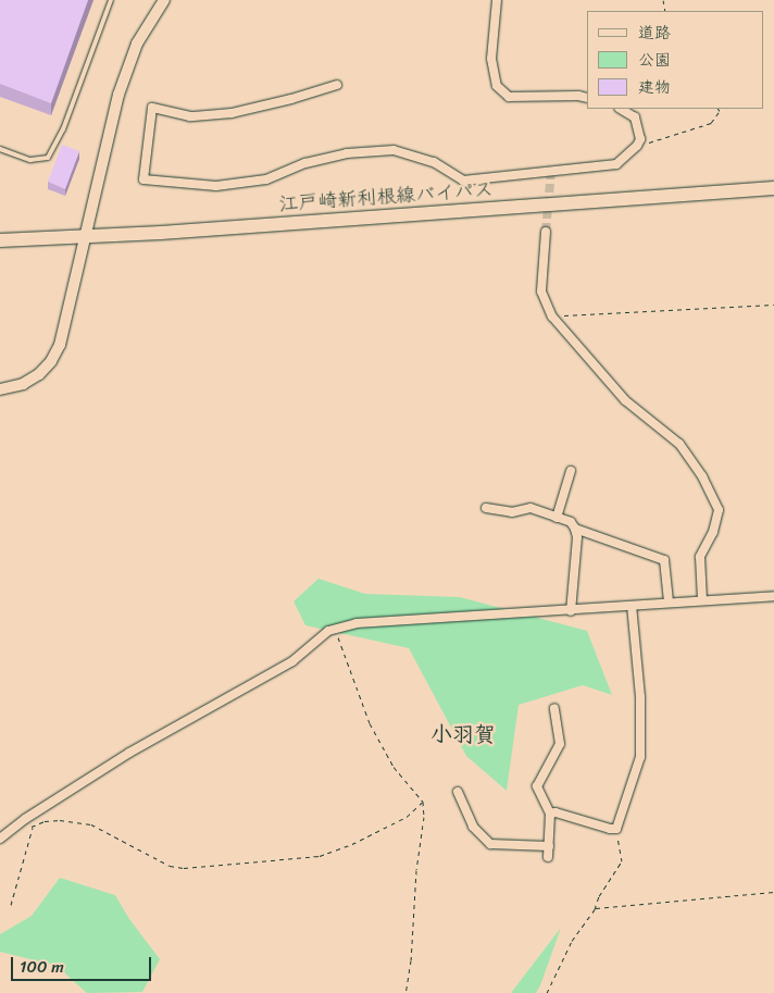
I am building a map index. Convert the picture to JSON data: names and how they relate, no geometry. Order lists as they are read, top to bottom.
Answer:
{
  "streets": {
    "main road": ["江戸崎新利根線バイパス"]
  },
  "districts": ["小羽賀"],
  "legend": ["道路", "公園", "建物"],
  "scale_bar": "100 m"
}
